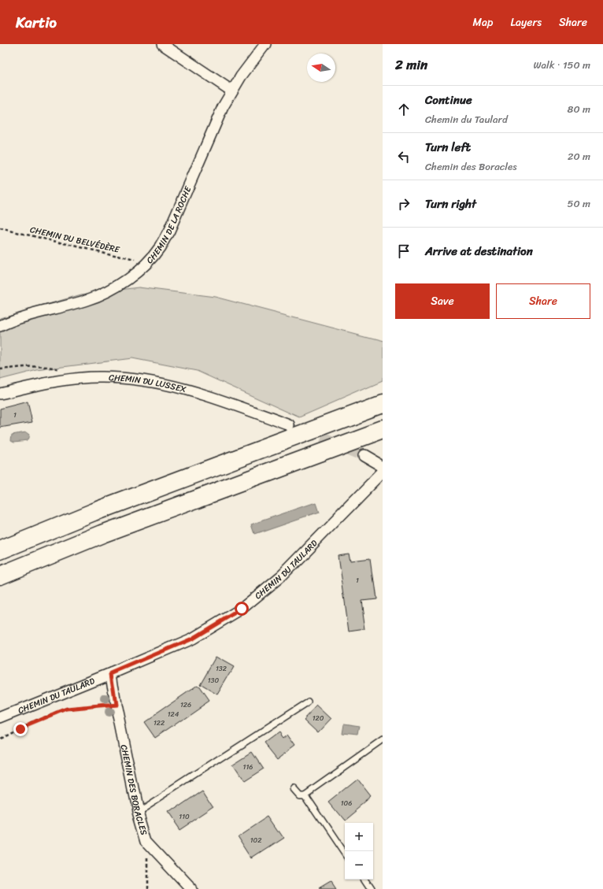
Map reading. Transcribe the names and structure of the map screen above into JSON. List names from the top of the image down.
{
  "streets": {
    "street": [
      "CHEMIN DE LA ROCHE",
      "CHEMIN DU LUSSEX",
      "CHEMIN DU TAULARD",
      "CHEMIN DES BORACLES"
    ],
    "path": ["CHEMIN DU BELVÉDÈRE"]
  },
  "crossings": [
    ["CHEMIN DE LA ROCHE", "CHEMIN DU BELVÉDÈRE"],
    ["CHEMIN DU TAULARD", "CHEMIN DES BORACLES"]
  ],
  "house_numbers": [
    "1",
    "1",
    "132",
    "130",
    "126",
    "124",
    "120",
    "122",
    "116",
    "106",
    "110",
    "102"
  ],
  "north": "left",
  "page": {
    "header": "Kartio",
    "nav": ["Map", "Layers", "Share"],
    "heading": ["2 min", "Walk · 150 m"],
    "list": [
      ["Continue", "Chemin du Taulard", "80 m"],
      ["Turn left", "Chemin des Boracles", "20 m"],
      ["Turn right", "50 m"],
      "Arrive at destination"
    ],
    "buttons": ["Save", "Share"],
    "map_buttons": ["+", "−"]
  }
}
